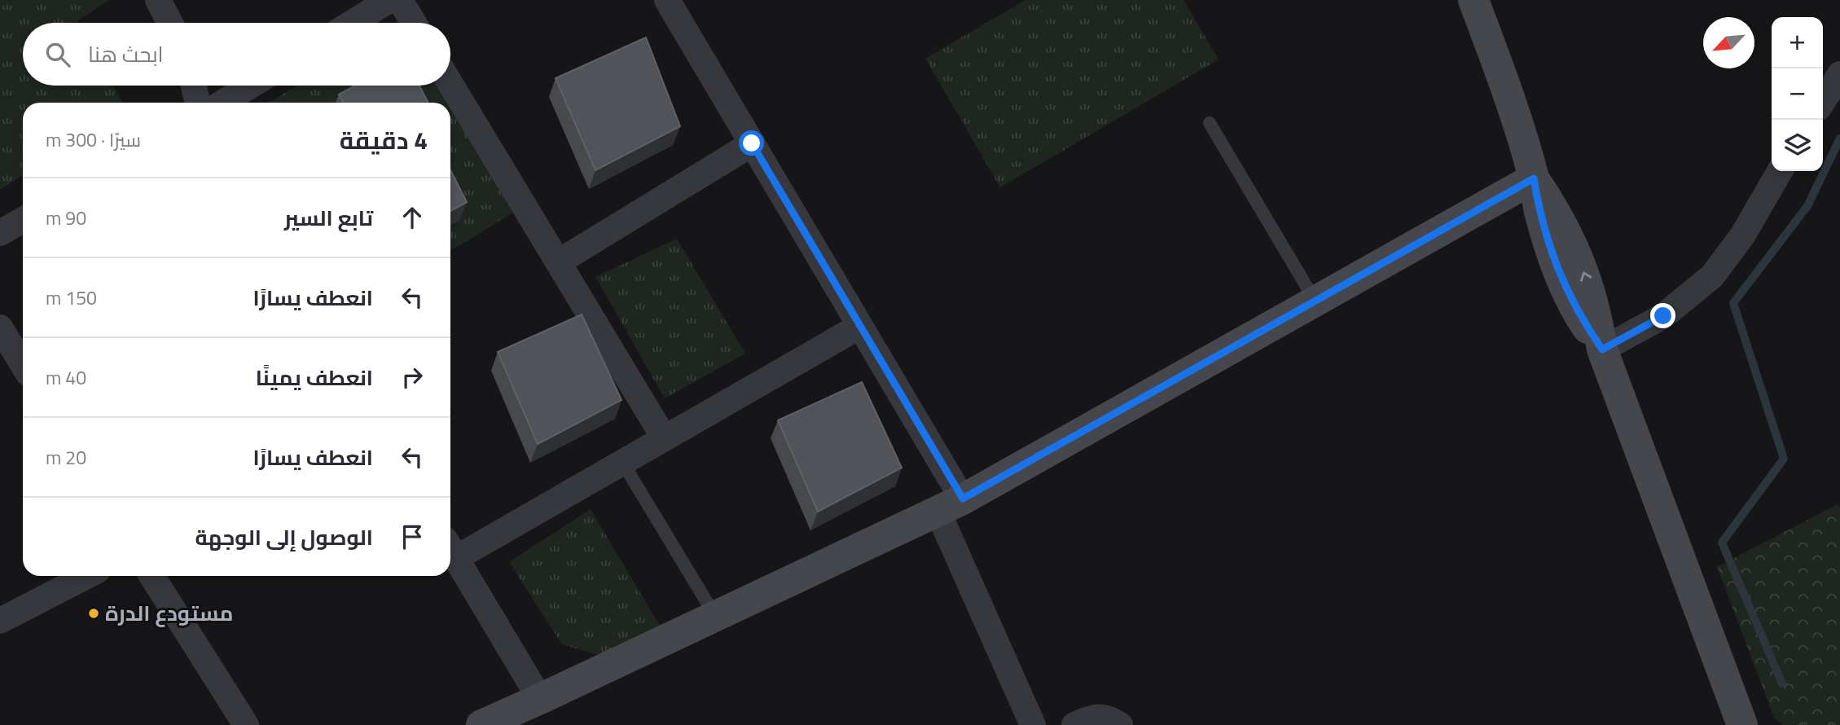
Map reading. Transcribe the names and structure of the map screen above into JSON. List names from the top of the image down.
{
  "places": ["مستودع الدرة"],
  "north": "bottom left",
  "page": {
    "map_buttons": ["+", "−"],
    "search": "ابحث هنا",
    "heading": ["4 دقيقة", "سيرًا · 300 m"],
    "list": [
      ["تابع السير", "90 m"],
      ["انعطف يسارًا", "150 m"],
      ["انعطف يمينًا", "40 m"],
      ["انعطف يسارًا", "20 m"],
      "الوصول إلى الوجهة"
    ]
  }
}
